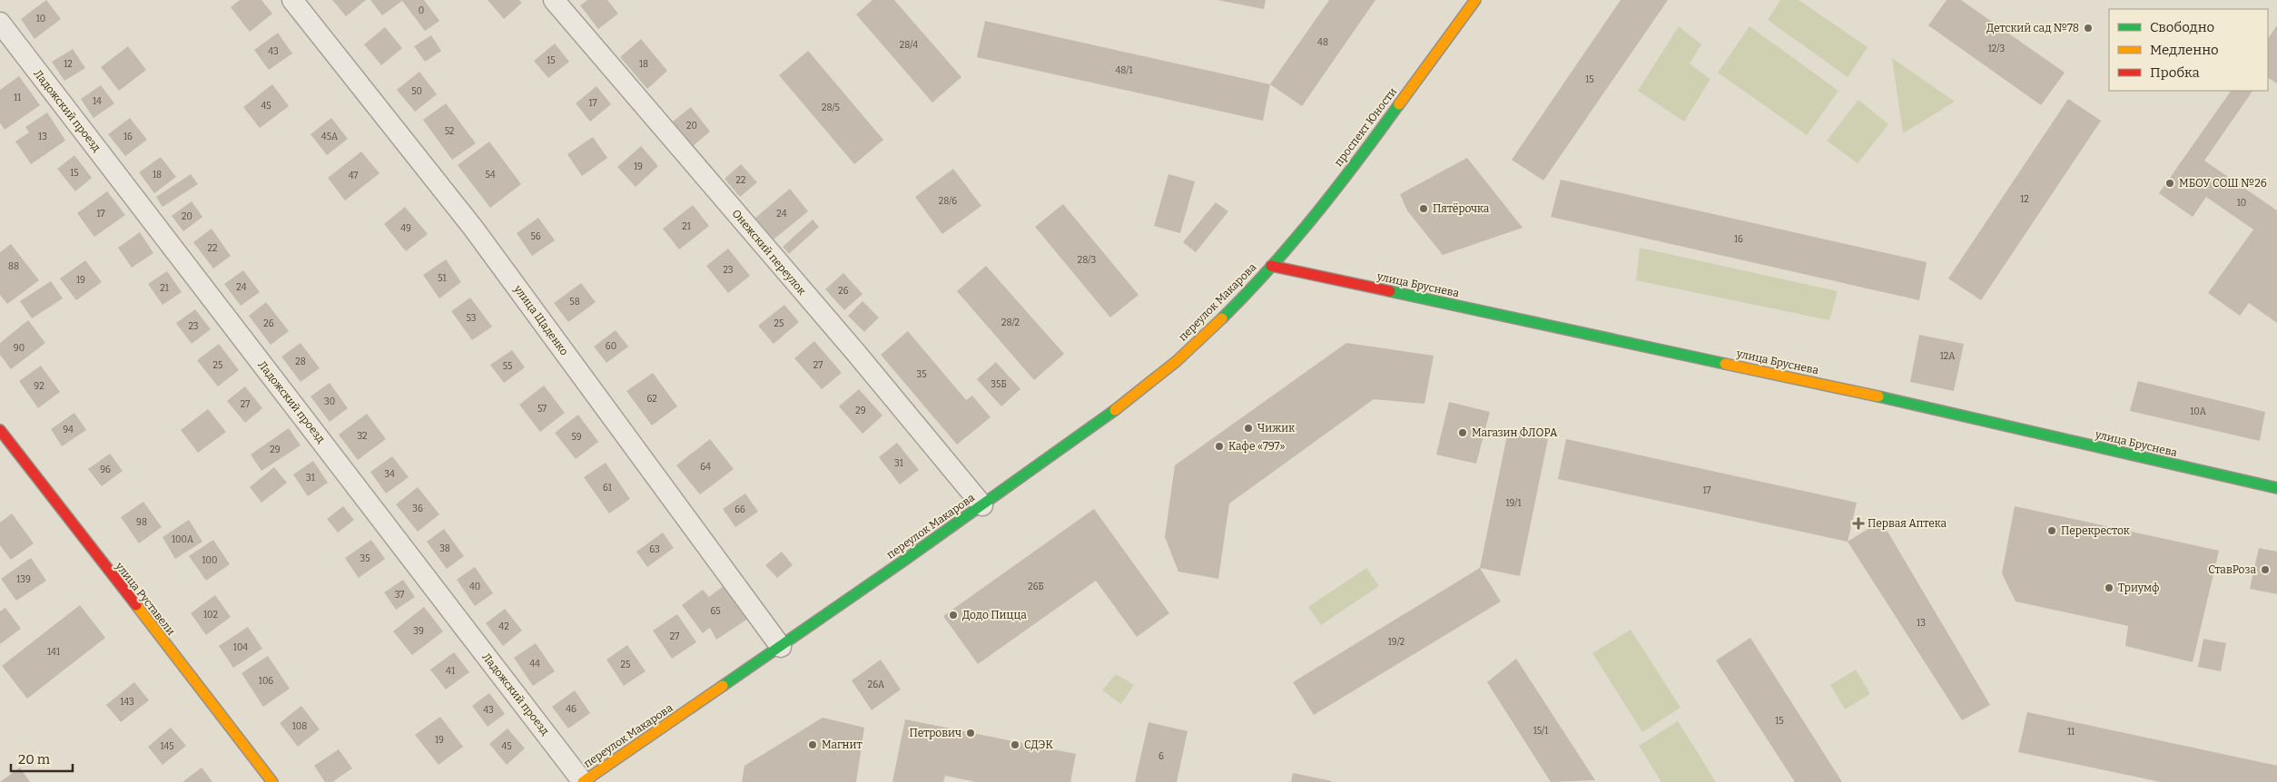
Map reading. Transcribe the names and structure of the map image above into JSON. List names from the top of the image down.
{
  "streets": {
    "street": [
      "Ладожский проезд",
      "проспект Юности",
      "Онежский переулок",
      "улица Бруснева",
      "переулок Макарова",
      "улица Щаденко",
      "улица Руставели"
    ]
  },
  "crossings": [
    ["Ладожский проезд", "переулок Макарова"],
    ["проспект Юности", "улица Бруснева"],
    ["проспект Юности", "переулок Макарова"],
    ["Онежский переулок", "переулок Макарова"],
    ["улица Бруснева", "переулок Макарова"],
    ["переулок Макарова", "улица Щаденко"]
  ],
  "places": {
    "other": [
      "Детский сад №78",
      "МБОУ СОШ №26",
      "Пятёрочка",
      "Чижик",
      "Магазин ФЛОРА",
      "Кафе «797»",
      "Перекресток",
      "СтавРоза",
      "Триумф",
      "Додо Пицца",
      "Петрович",
      "Магнит",
      "СДЭК"
    ],
    "health": ["Первая Аптека"]
  },
  "house_numbers": [
    "0",
    "10",
    "48",
    "28/4",
    "12/3",
    "43",
    "15",
    "12",
    "18",
    "48/1",
    "15",
    "50",
    "11",
    "14",
    "17",
    "45",
    "28/5",
    "20",
    "52",
    "13",
    "16",
    "45А",
    "19",
    "15",
    "18",
    "54",
    "47",
    "22",
    "12",
    "28/6",
    "10",
    "17",
    "24",
    "20",
    "21",
    "49",
    "56",
    "16",
    "22",
    "28/3",
    "88",
    "23",
    "51",
    "19",
    "24",
    "21",
    "26",
    "58",
    "53",
    "28/2",
    "26",
    "25",
    "23",
    "60",
    "90",
    "12А",
    "28",
    "25",
    "27",
    "55",
    "35",
    "35Б",
    "92",
    "62",
    "30",
    "27",
    "57",
    "29",
    "10А",
    "94",
    "32",
    "59",
    "29",
    "31",
    "64",
    "96",
    "34",
    "31",
    "61",
    "17",
    "19/1",
    "36",
    "66",
    "98",
    "100А",
    "38",
    "63",
    "35",
    "100",
    "139",
    "40",
    "26Б",
    "37",
    "65",
    "102",
    "13",
    "42",
    "39",
    "27",
    "19/2",
    "104",
    "141",
    "44",
    "25",
    "41",
    "106",
    "26А",
    "143",
    "46",
    "43",
    "15",
    "108",
    "15/1",
    "11",
    "19",
    "145",
    "45",
    "6"
  ],
  "legend": ["Свободно", "Медленно", "Пробка"],
  "scale_bar": "20 m"
}
